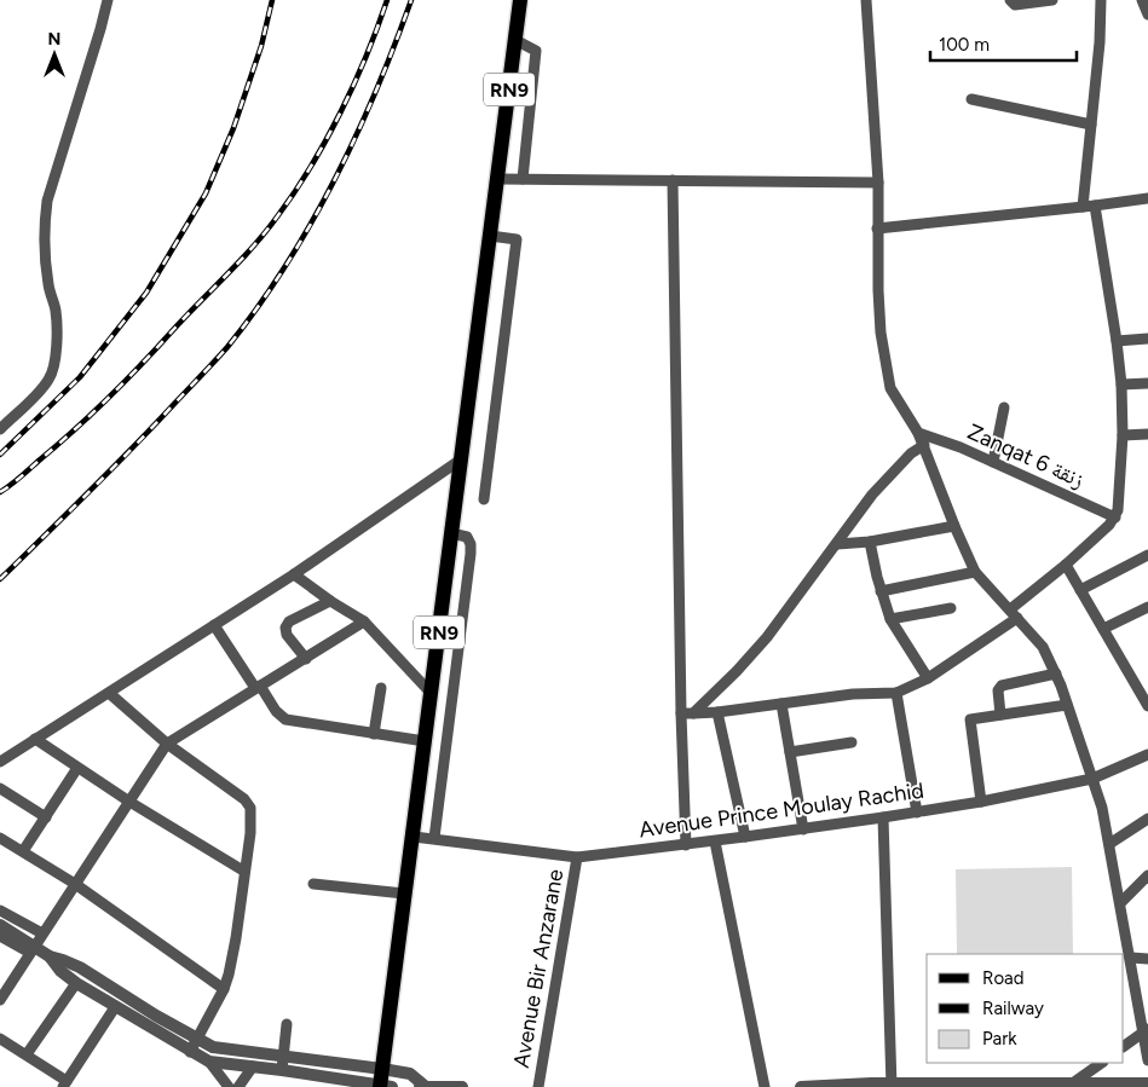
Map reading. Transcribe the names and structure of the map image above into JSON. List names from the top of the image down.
{
  "streets": {
    "main road": ["RN9"],
    "street": ["Zanqat 6 زنقة", "Avenue Prince Moulay Rachid", "Avenue Bir Anzarane"]
  },
  "crossings": [
    ["RN9", "Avenue Prince Moulay Rachid"],
    ["Avenue Prince Moulay Rachid", "Avenue Bir Anzarane"]
  ],
  "legend": ["Road", "Railway", "Park"],
  "scale_bar": "100 m",
  "north": "top"
}
